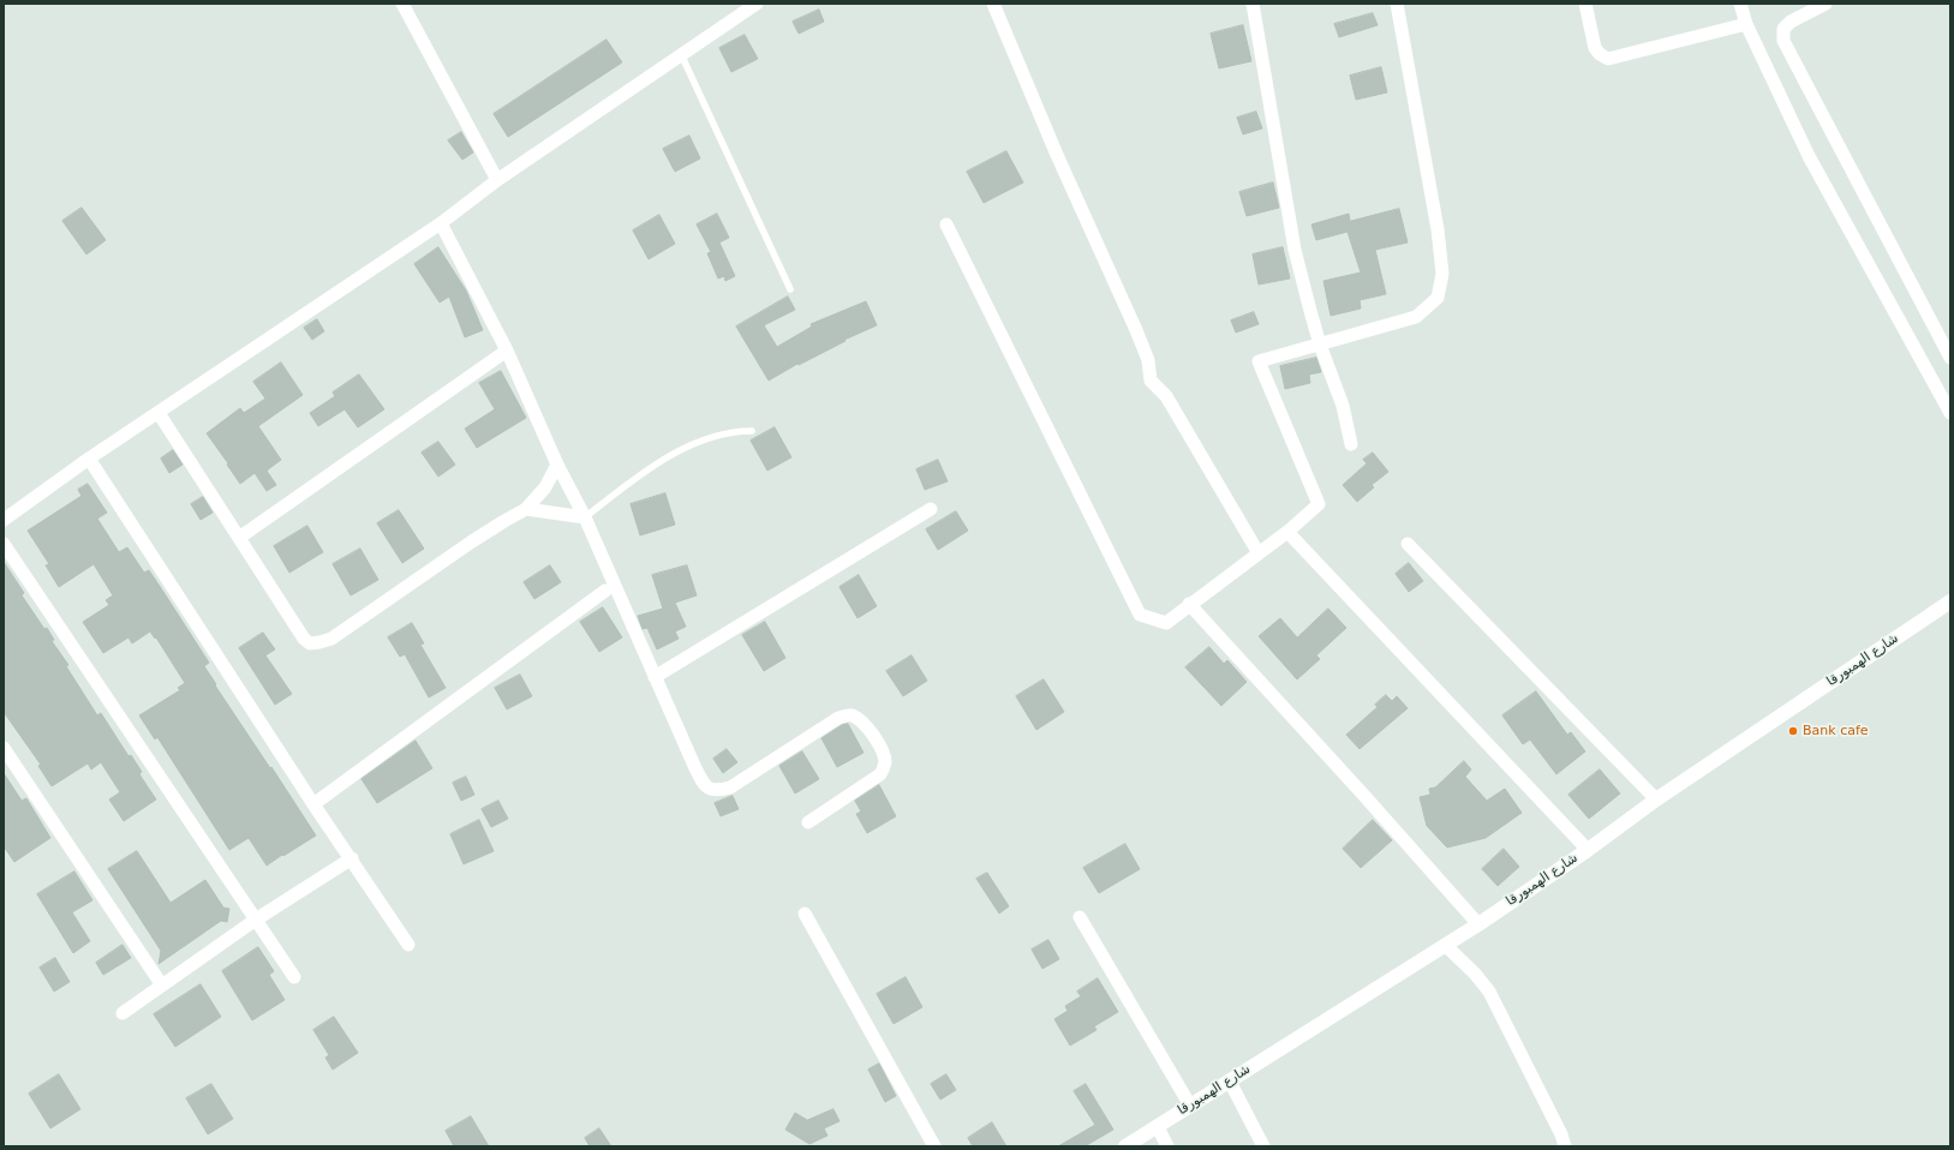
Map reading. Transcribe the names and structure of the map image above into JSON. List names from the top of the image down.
{
  "streets": {
    "street": ["شارع الهمبورقا"]
  },
  "places": ["Bank cafe"]
}
